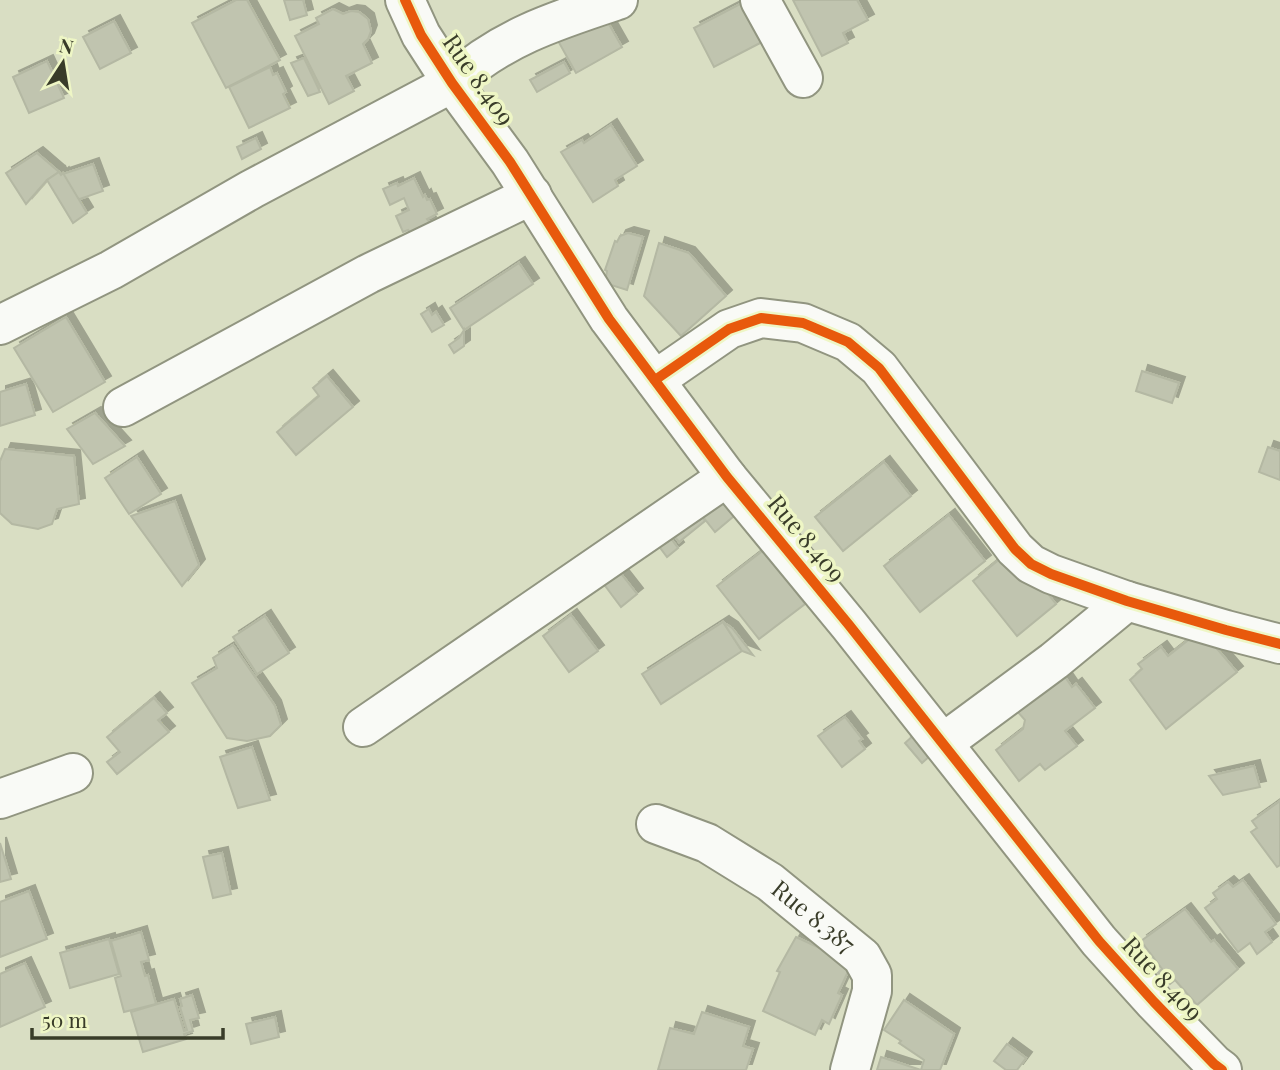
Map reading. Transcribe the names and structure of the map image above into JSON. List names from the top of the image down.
{
  "streets": {
    "street": ["Rue 8.409", "Rue 8.387"]
  },
  "scale_bar": "50 m",
  "north": "top"
}
